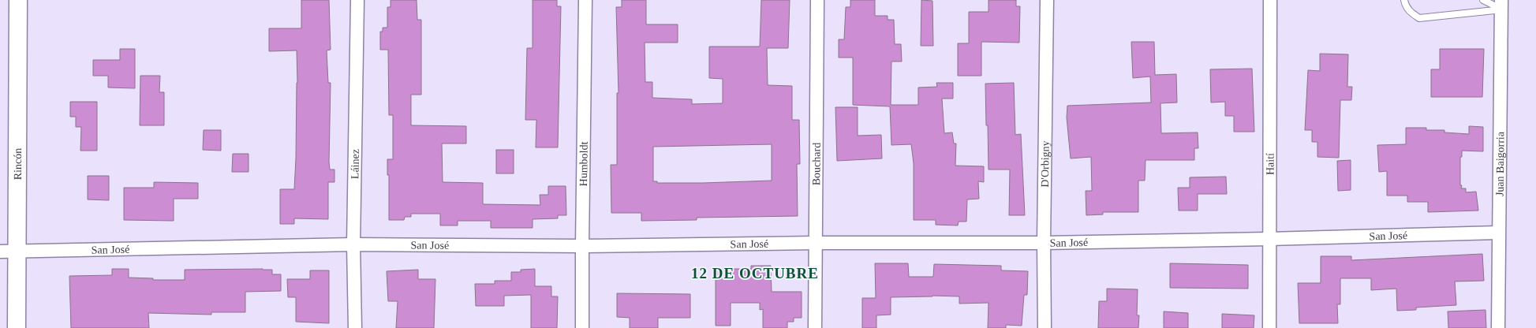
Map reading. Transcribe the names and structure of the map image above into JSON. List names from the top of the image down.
{
  "streets": {
    "street": [
      "Rincón",
      "Láinez",
      "Humboldt",
      "Bouchard",
      "D'Orbigny",
      "Haití",
      "Juan Baigorria",
      "San José"
    ]
  },
  "crossings": [
    ["Rincón", "San José"],
    ["Láinez", "San José"],
    ["Humboldt", "San José"],
    ["Bouchard", "San José"],
    ["D'Orbigny", "San José"],
    ["Haití", "San José"],
    ["Juan Baigorria", "San José"]
  ],
  "districts": ["12 DE OCTUBRE"]
}
